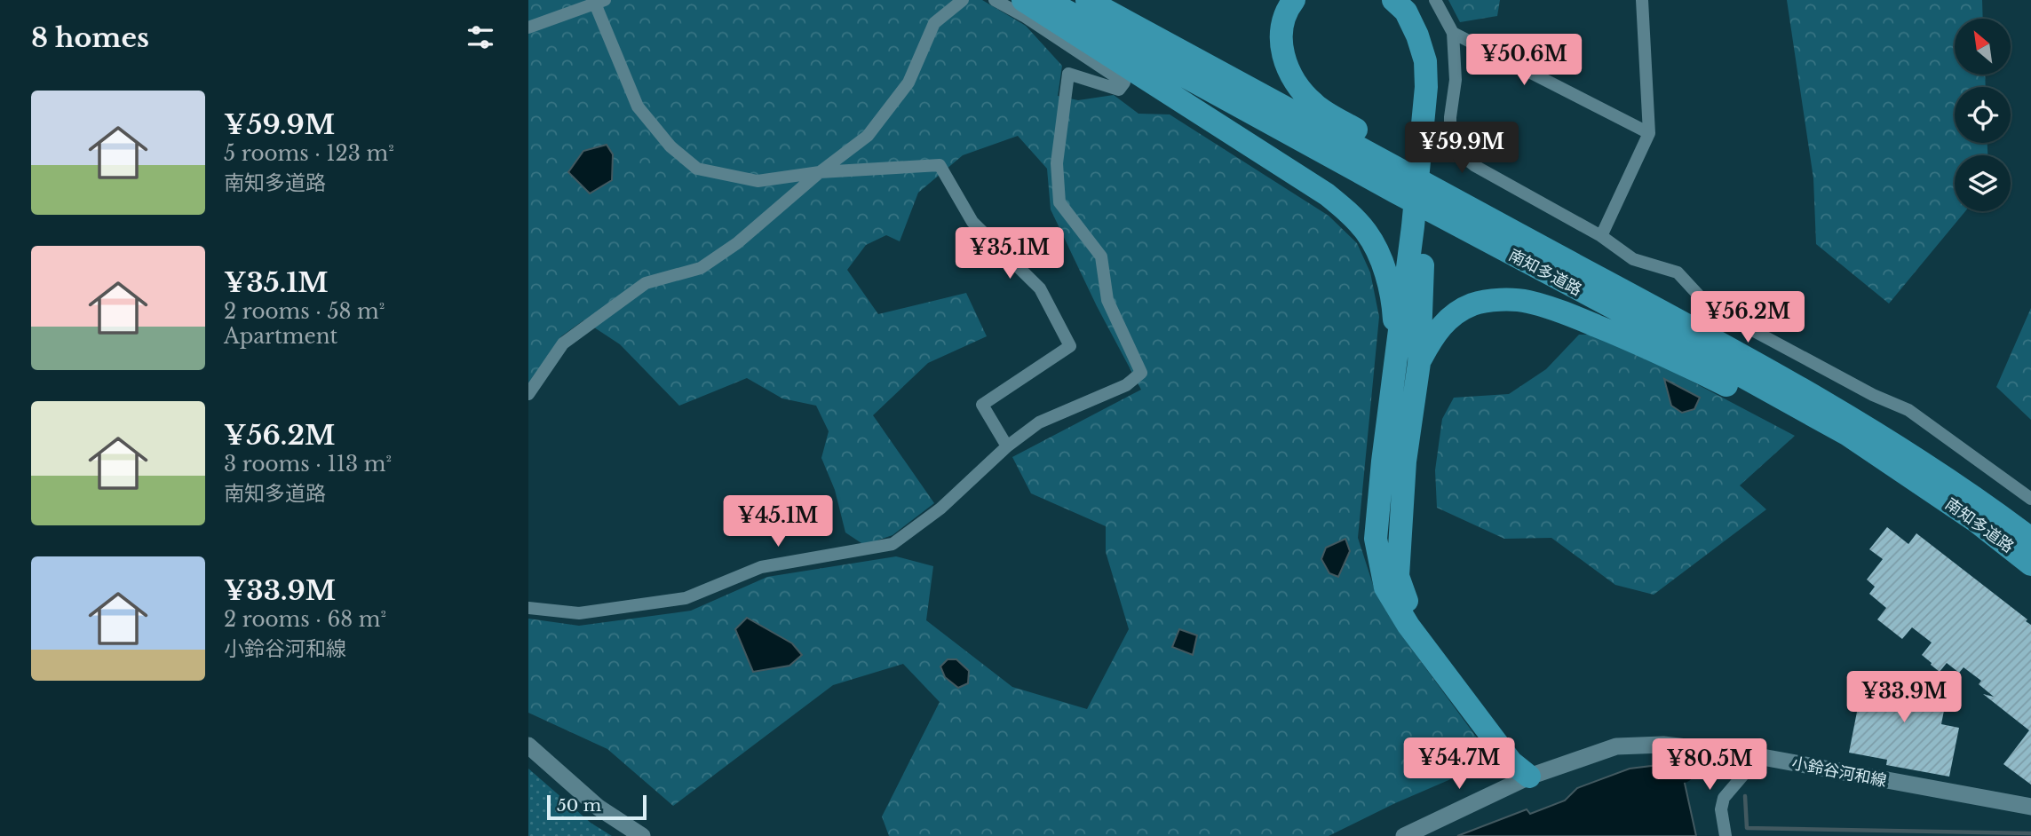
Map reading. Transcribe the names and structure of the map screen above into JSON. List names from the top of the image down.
{
  "streets": {
    "highway": ["南知多道路"],
    "main road": ["小鈴谷河和線"]
  },
  "scale_bar": "50 m",
  "north": "top left",
  "page": {
    "heading": "8 homes",
    "price": [
      "¥50.6M",
      "¥59.9M",
      "¥35.1M",
      "¥56.2M",
      "¥45.1M",
      "¥33.9M",
      "¥54.7M",
      "¥80.5M"
    ],
    "list": [
      {
        "name": "¥59.9M",
        "note": "5 rooms · 123 m² · 南知多道路"
      },
      {
        "name": "¥35.1M",
        "note": "2 rooms · 58 m² · Apartment"
      },
      {
        "name": "¥56.2M",
        "note": "3 rooms · 113 m² · 南知多道路"
      },
      {
        "name": "¥33.9M",
        "note": "2 rooms · 68 m² · 小鈴谷河和線"
      }
    ],
    "scale": "50 m"
  }
}
